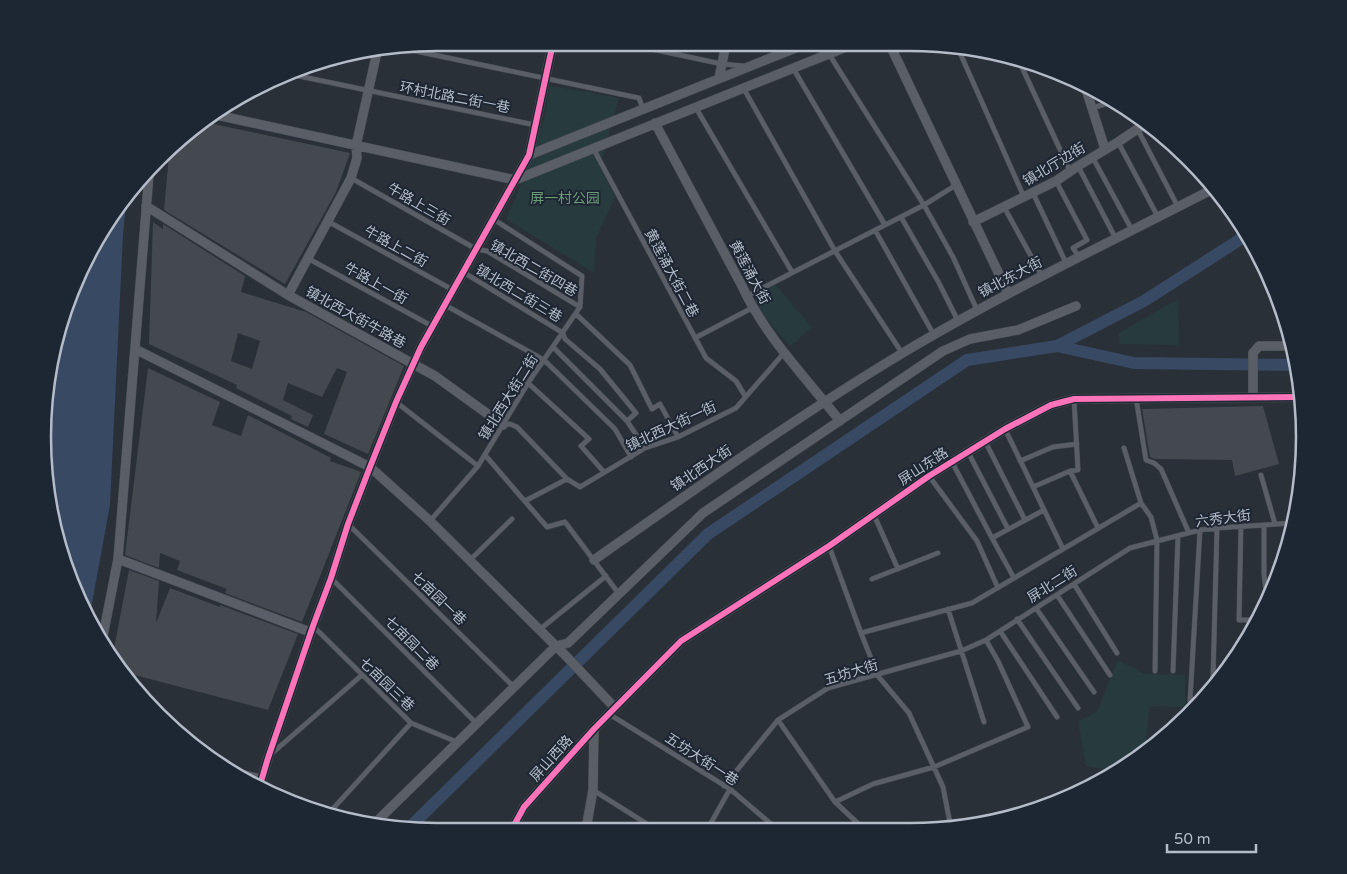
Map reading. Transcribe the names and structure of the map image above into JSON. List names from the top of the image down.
{
  "streets": {
    "street": [
      "镇北厅边街",
      "黄莲涌大街",
      "镇北东大街",
      "镇北西大街牛路巷",
      "屏山东路",
      "镇北西大街",
      "屏山西路"
    ],
    "lane": [
      "环村北路二街一巷",
      "牛路上三街",
      "牛路上二街",
      "镇北西二街四巷",
      "黄莲涌大街二巷",
      "牛路上一街",
      "镇北西二街三巷",
      "镇北西大街二街",
      "镇北西大街一街",
      "六秀大街",
      "屏北二街",
      "七亩园一巷",
      "七亩园二巷",
      "五坊大街",
      "七亩园三巷",
      "五坊大街一巷"
    ]
  },
  "crossings": [
    ["牛路上三街", "镇北西二街四巷"],
    ["镇北西二街四巷", "镇北西大街二街"],
    ["黄莲涌大街", "镇北东大街"],
    ["黄莲涌大街", "镇北西大街一街"],
    ["黄莲涌大街", "镇北西大街"],
    ["黄莲涌大街二巷", "镇北西大街一街"],
    ["镇北东大街", "镇北西大街"],
    ["镇北西二街三巷", "镇北西大街二街"],
    ["镇北西大街牛路巷", "镇北西大街二街"],
    ["镇北西大街牛路巷", "镇北西大街一街"],
    ["屏山东路", "屏山西路"],
    ["屏山东路", "五坊大街一巷"],
    ["六秀大街", "屏北二街"],
    ["屏北二街", "五坊大街"],
    ["五坊大街", "五坊大街一巷"],
    ["屏山西路", "五坊大街一巷"]
  ],
  "parks": ["屏一村公园"],
  "scale_bar": "50 m"
}
